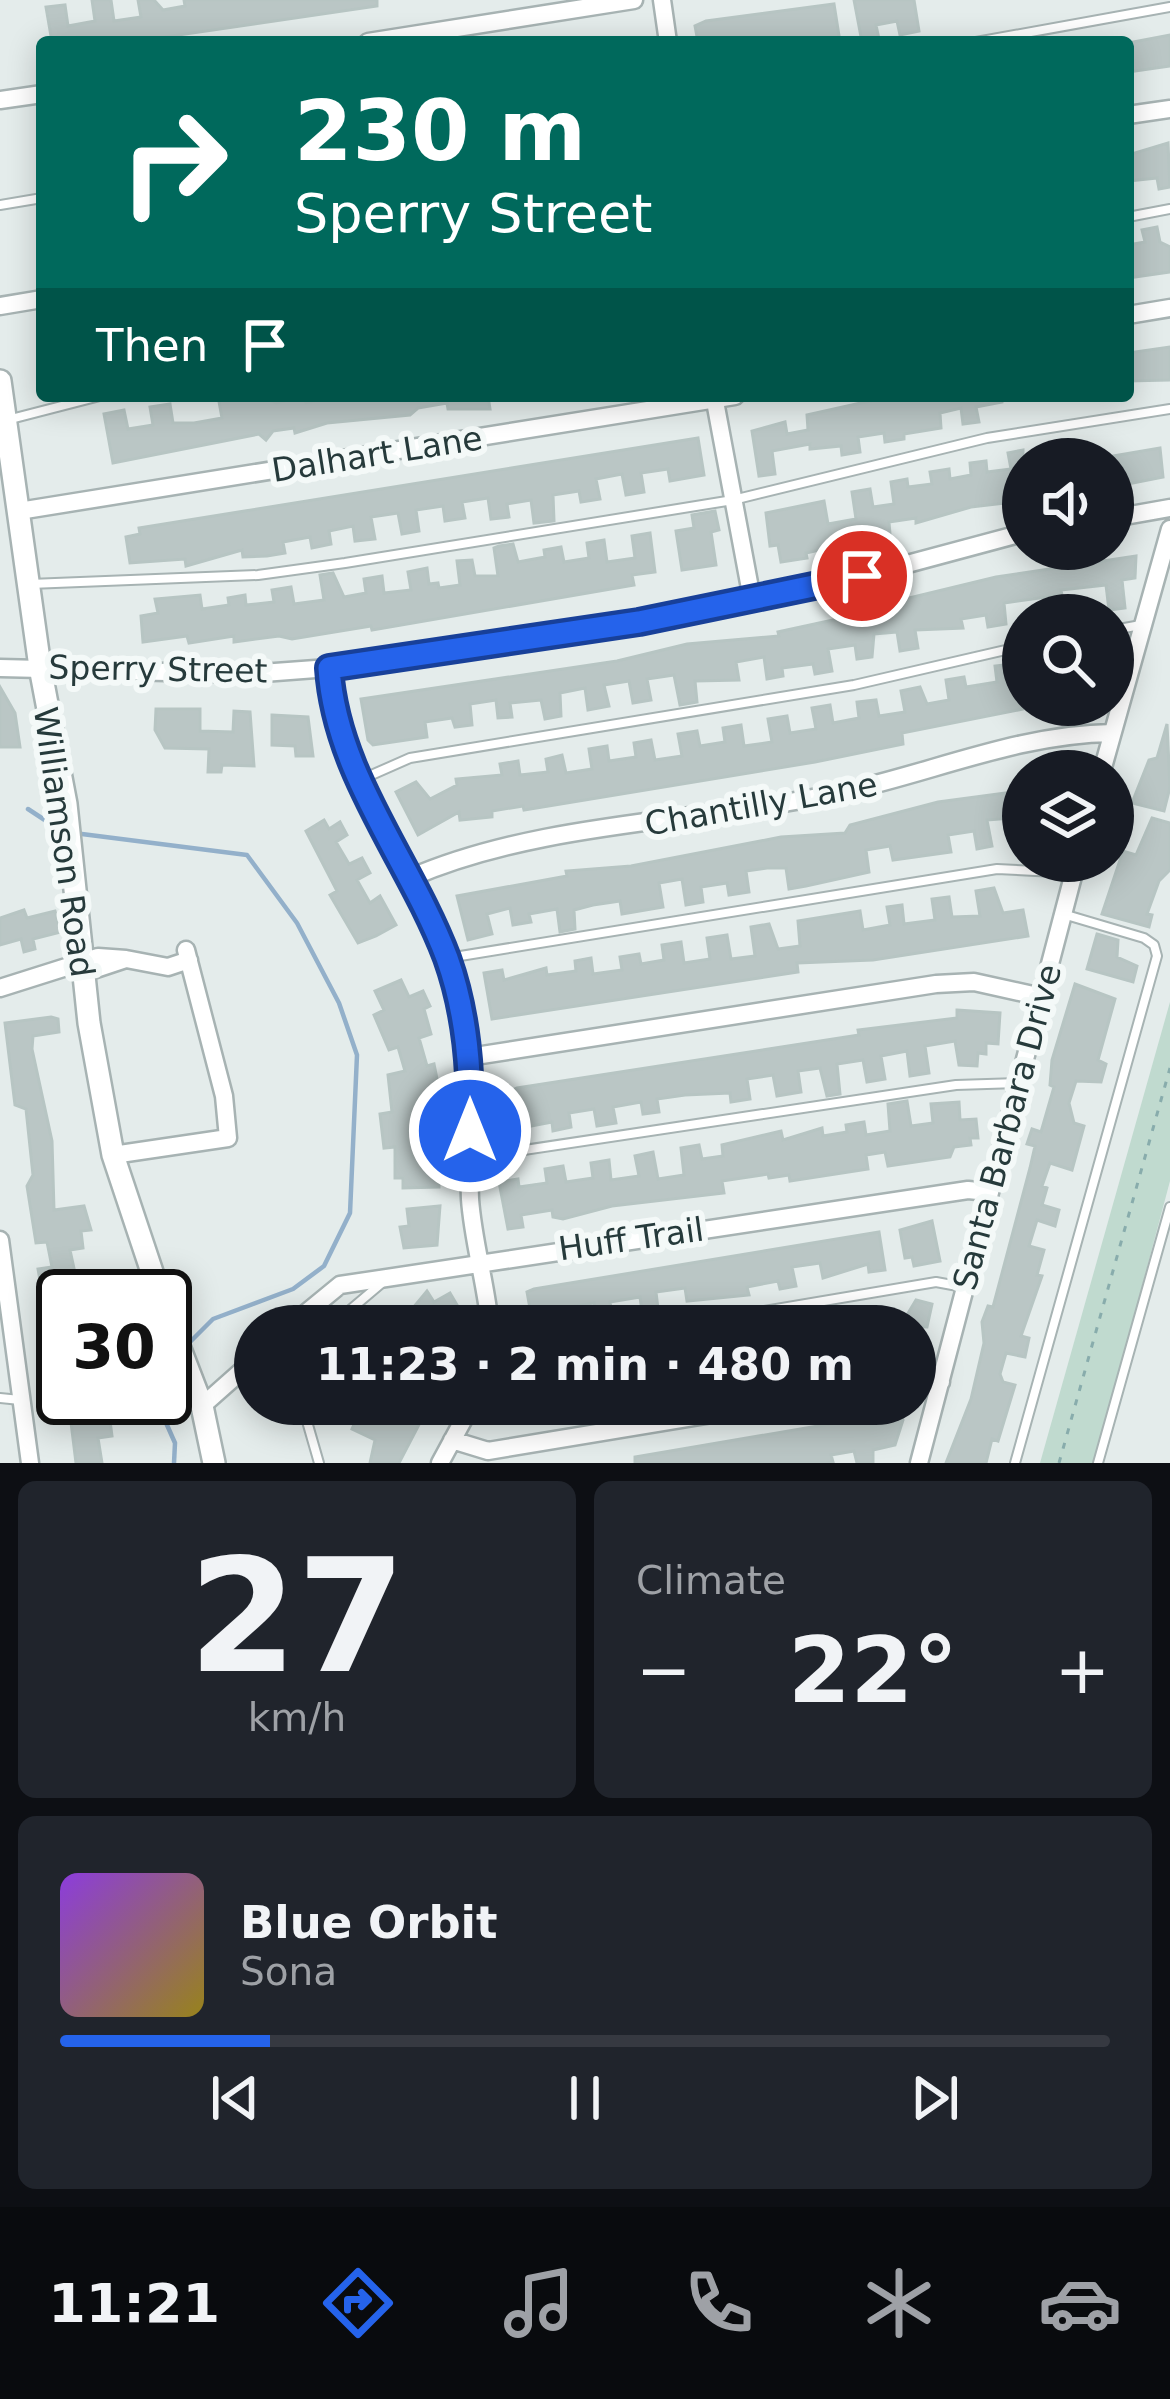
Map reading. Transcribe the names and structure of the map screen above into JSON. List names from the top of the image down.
{
  "streets": {
    "street": [
      "Dalhart Lane",
      "Sperry Street",
      "Chantilly Lane",
      "Williamson Road",
      "Santa Barbara Drive",
      "Huff Trail"
    ]
  },
  "crossings": [
    ["Dalhart Lane", "Williamson Road"],
    ["Sperry Street", "Williamson Road"],
    ["Santa Barbara Drive", "Huff Trail"]
  ],
  "page": {
    "turn": ["230 m", "Sperry Street"],
    "then": "Then",
    "limit": "30",
    "trip": "11:23 · 2 min · 480 m",
    "tile": [
      ["27", "km/h"],
      "Climate"
    ],
    "heat": ["−", "22°", "+"],
    "song": ["Blue Orbit", "Sona"],
    "tabs": "11:21"
  }
}
